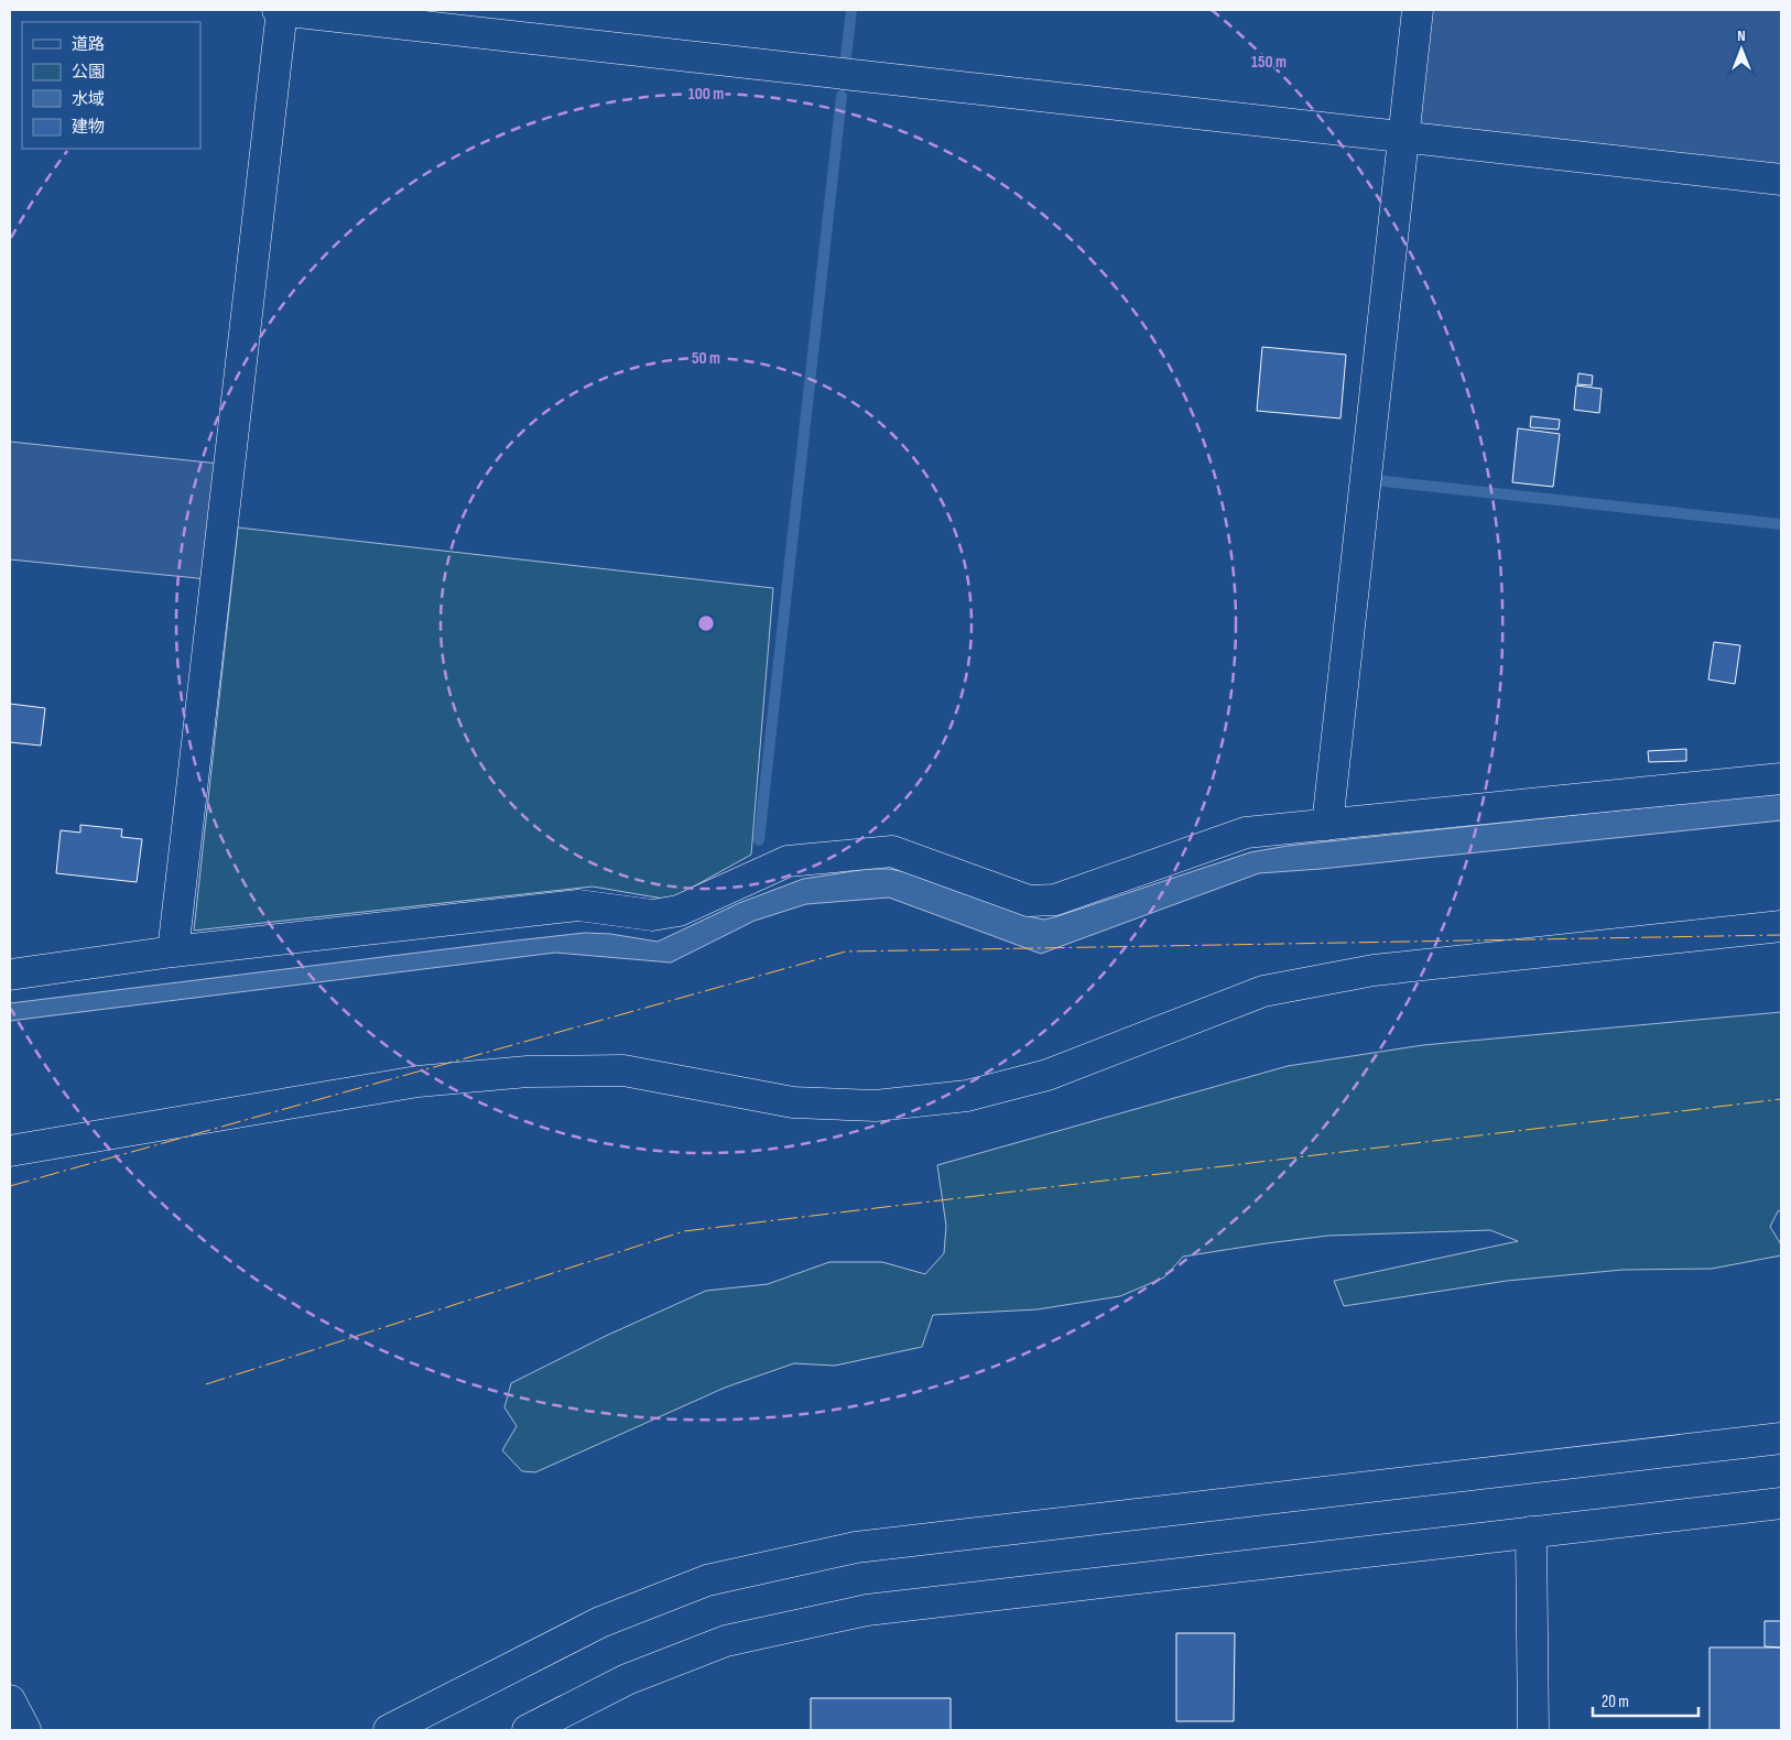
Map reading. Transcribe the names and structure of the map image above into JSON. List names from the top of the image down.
{
  "legend": [
    "道路",
    "公園",
    "水域",
    "建物"
  ],
  "scale_bar": "20 m",
  "north": "top",
  "rings": ["150 m", "100 m", "50 m"]
}
